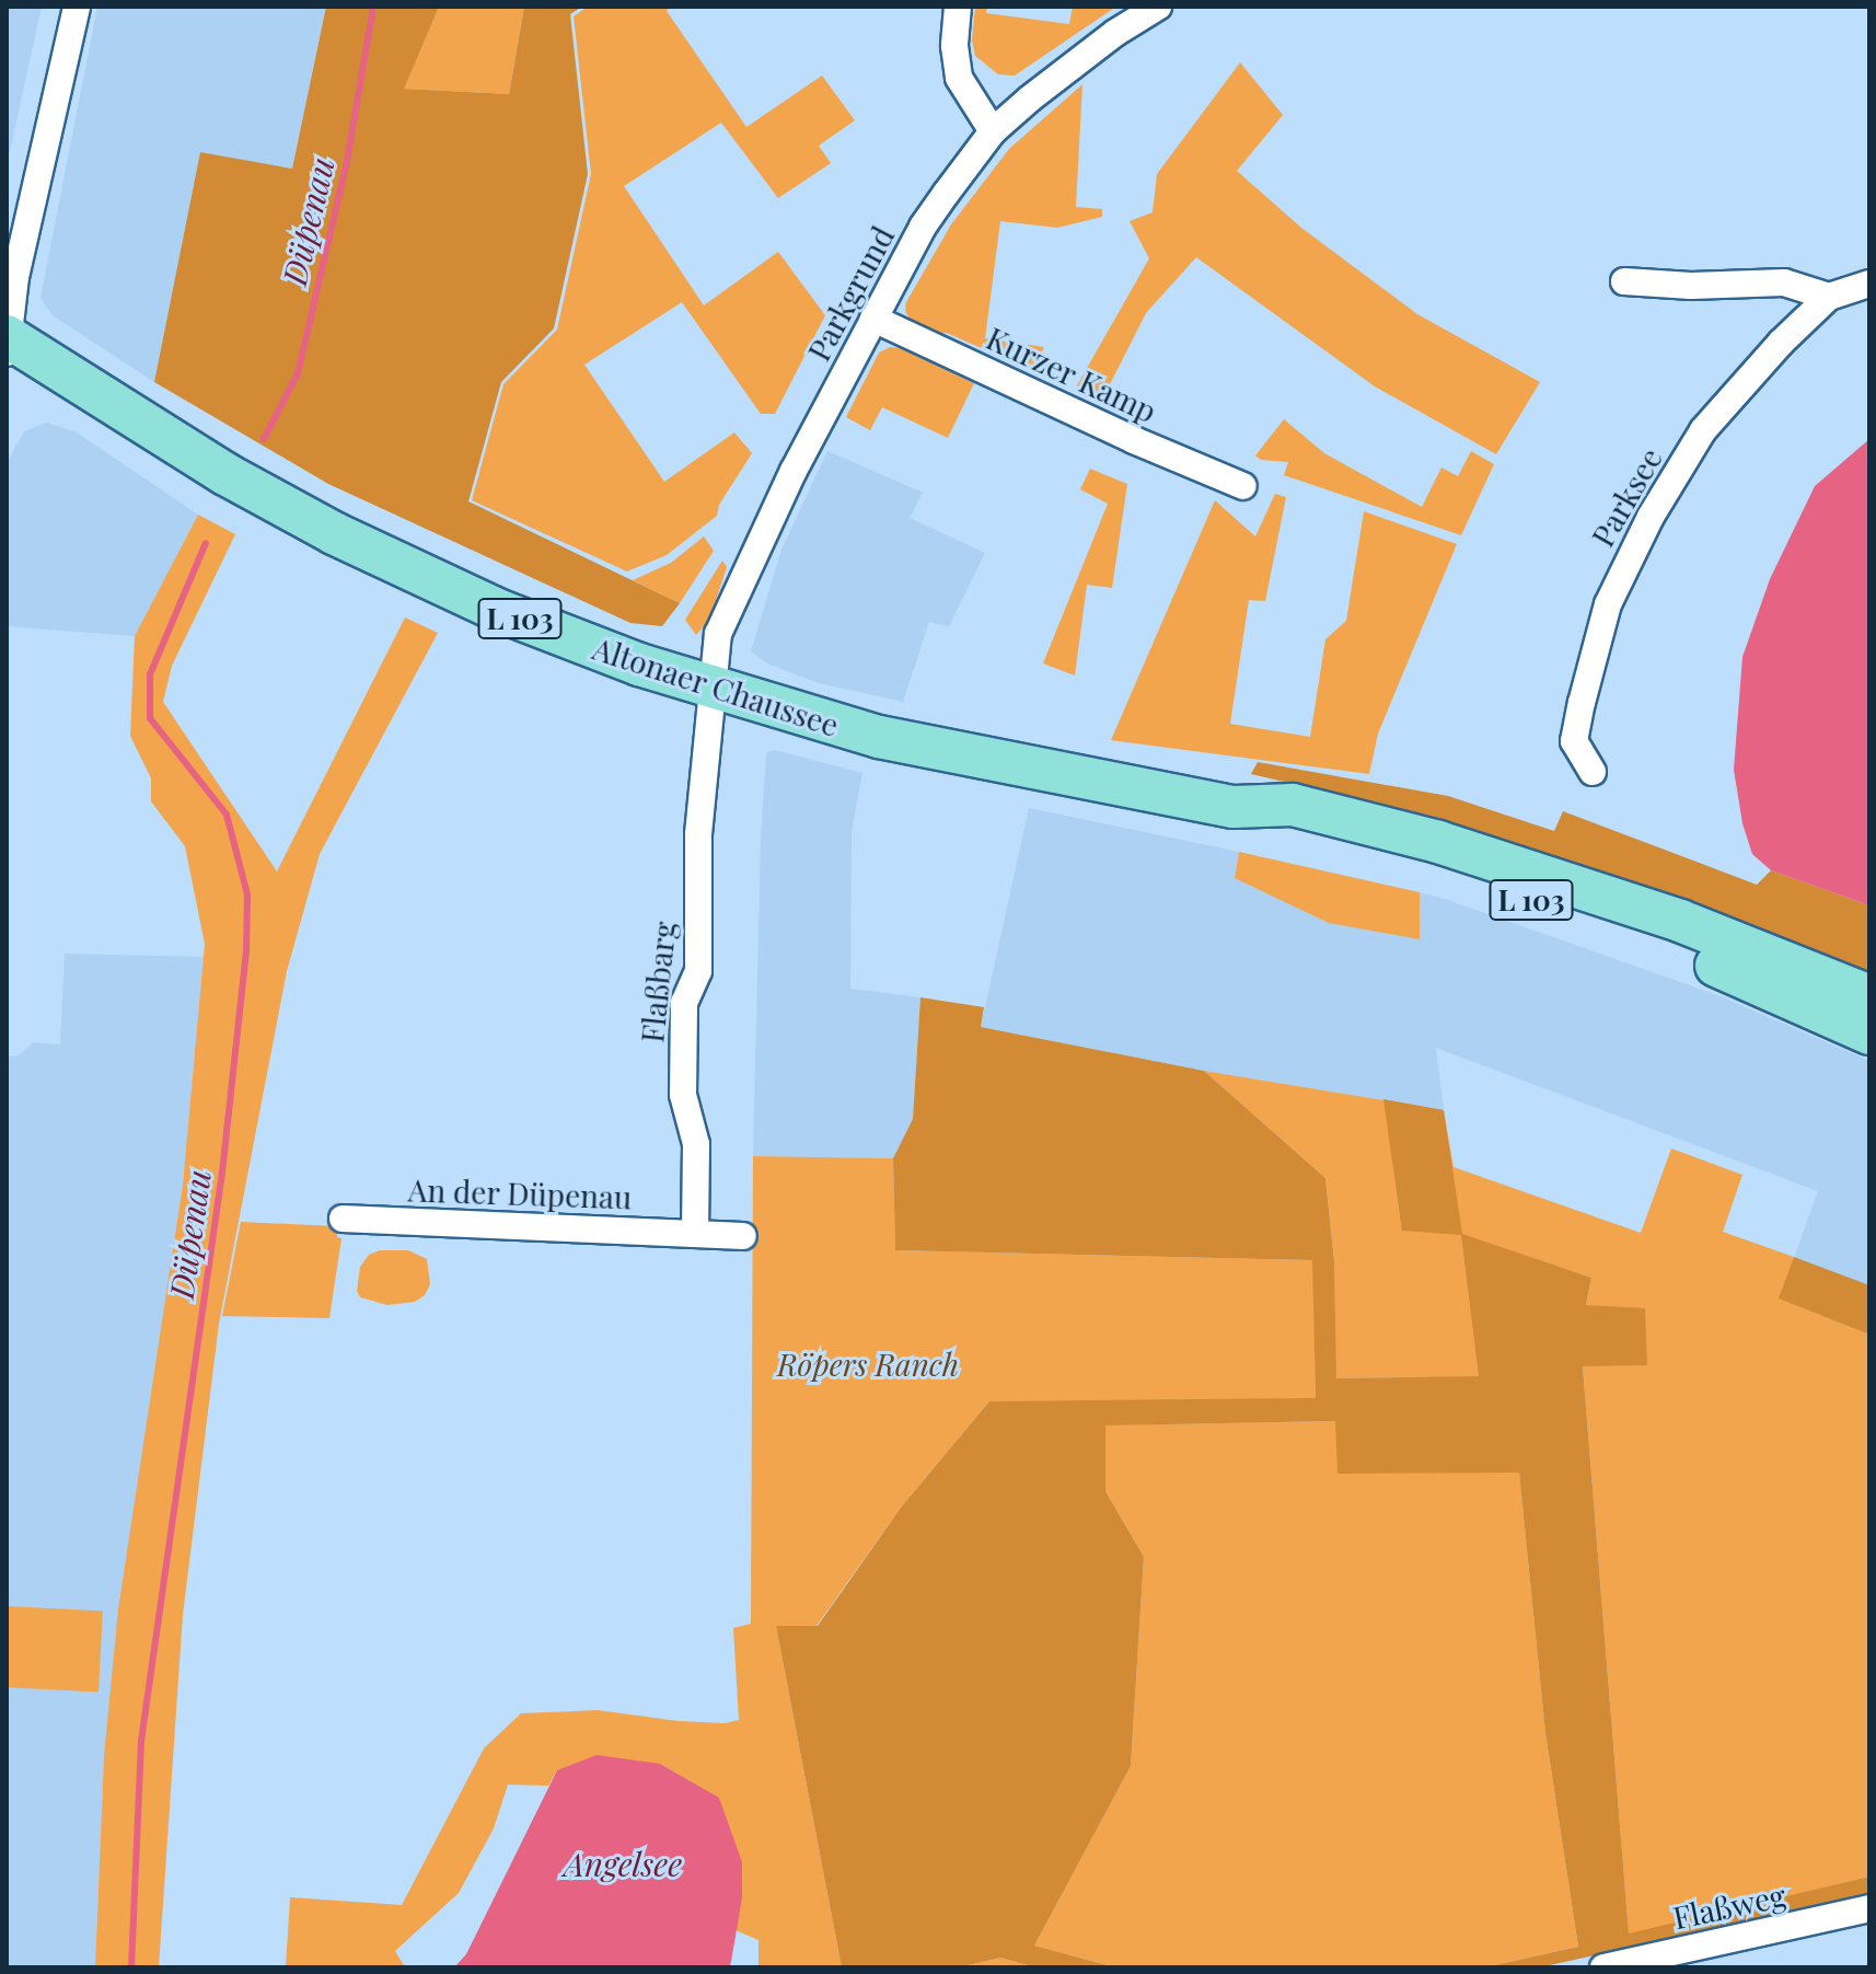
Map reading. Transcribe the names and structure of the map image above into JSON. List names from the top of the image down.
{
  "streets": {
    "main road": ["L 103", "Altonaer Chaussee"],
    "street": [
      "Parkgrund",
      "Kurzer Kamp",
      "Parksee",
      "Flaßbarg",
      "An der Düpenau",
      "Flaßweg"
    ]
  },
  "crossings": [
    ["Parkgrund", "Kurzer Kamp"],
    ["Parkgrund", "Altonaer Chaussee"],
    ["Parkgrund", "Flaßbarg"],
    ["Altonaer Chaussee", "Flaßbarg"],
    ["Flaßbarg", "An der Düpenau"]
  ],
  "water": ["Düpenau", "Angelsee"],
  "parks": ["Röpers Ranch"]
}
